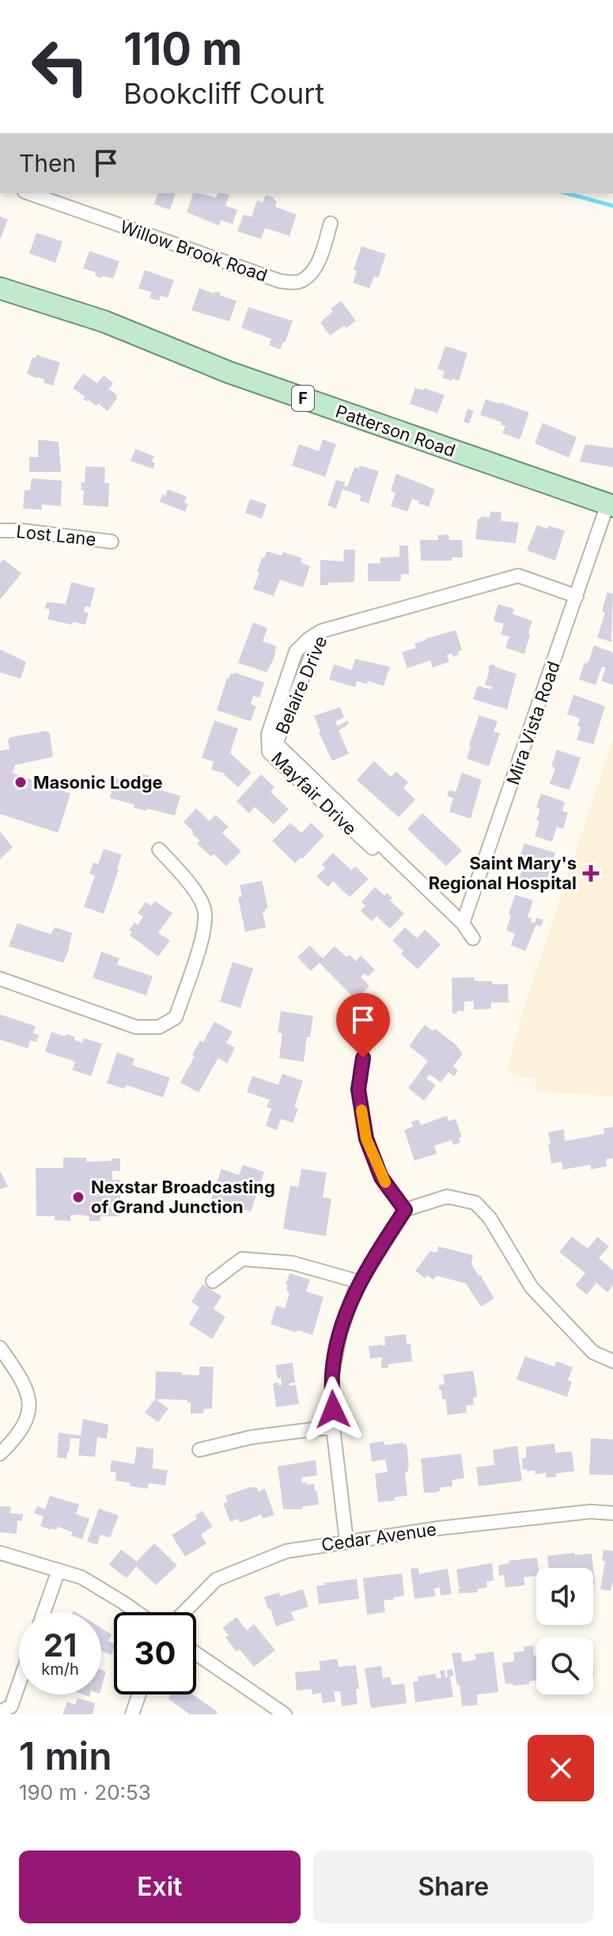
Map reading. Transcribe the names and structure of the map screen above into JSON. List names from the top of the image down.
{
  "streets": {
    "main road": ["F", "Patterson Road"],
    "street": [
      "Willow Brook Road",
      "Lost Lane",
      "Belaire Drive",
      "Mira Vista Road",
      "Cedar Avenue"
    ]
  },
  "crossings": [
    ["Patterson Road", "Mira Vista Road"],
    ["Belaire Drive", "Mira Vista Road"]
  ],
  "places": {
    "other": ["Masonic Lodge", "Nexstar Broadcasting of Grand Junction"],
    "health": ["Saint Mary's Regional Hospital"]
  },
  "page": {
    "turn": ["110 m", "Bookcliff Court"],
    "then": "Then",
    "speed": "21 km/h",
    "limit": "30",
    "heading": ["1 min", "190 m · 20:53"],
    "buttons": ["Exit", "Share"]
  }
}
